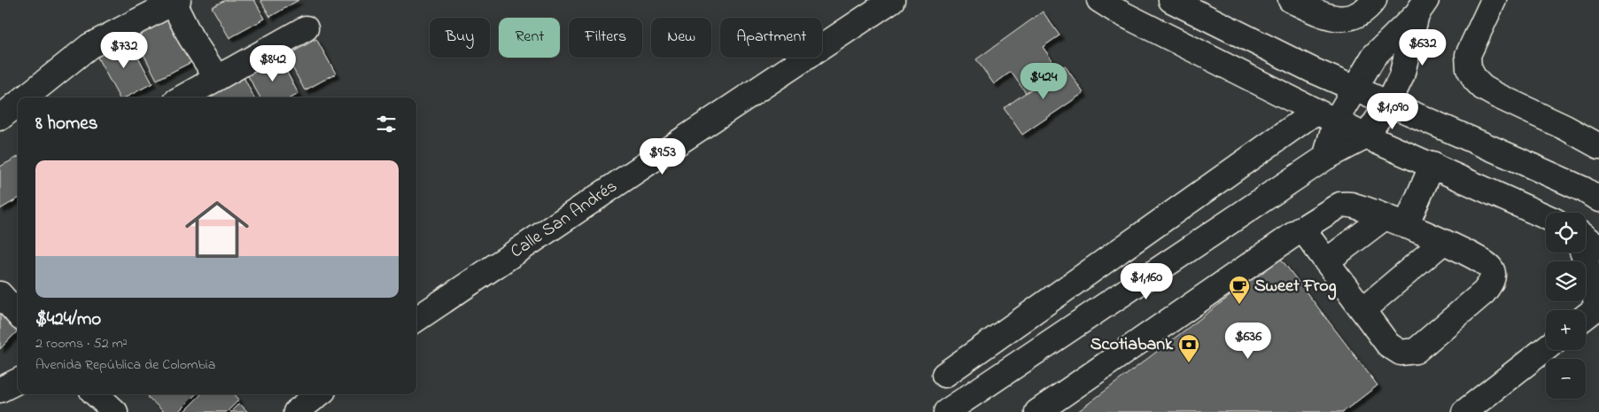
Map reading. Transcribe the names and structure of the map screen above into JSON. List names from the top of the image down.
{
  "streets": {
    "street": ["Calle San Andrés"]
  },
  "places": {
    "cafe": ["Sweet Frog"],
    "bank": ["Scotiabank"]
  },
  "page": {
    "chip": [
      "Buy",
      "Rent",
      "Filters",
      "New",
      "Apartment"
    ],
    "price": [
      "$632",
      "$732",
      "$842",
      "$424",
      "$1,090",
      "$953",
      "$1,160",
      "$636"
    ],
    "heading": "8 homes",
    "list": [
      {
        "name": "$424/mo",
        "note": "2 rooms · 52 m² · Avenida República de Colombia"
      }
    ],
    "map_buttons": ["+", "−"]
  }
}
